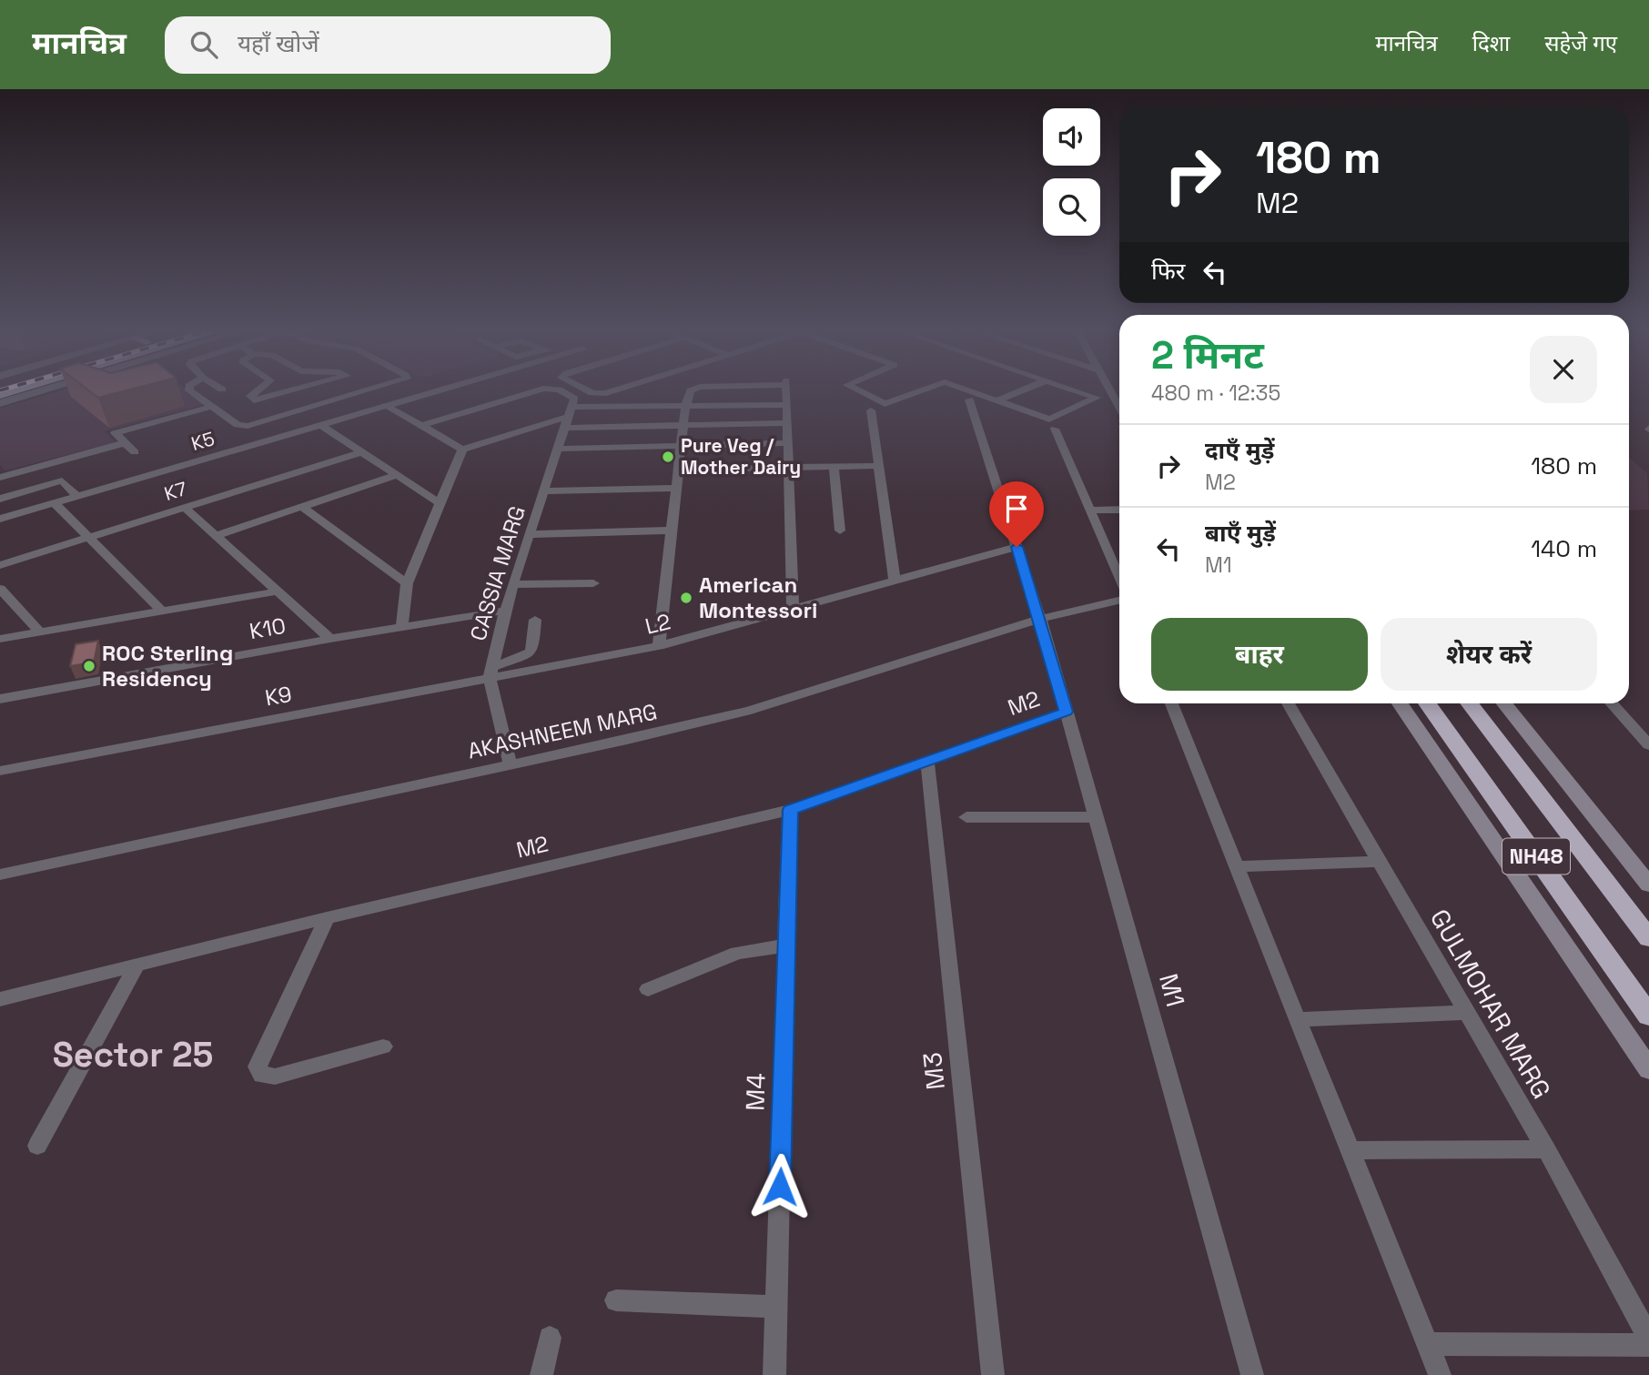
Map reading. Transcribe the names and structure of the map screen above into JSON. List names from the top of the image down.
{
  "streets": {
    "highway": ["NH48"],
    "street": [
      "K5",
      "K7",
      "CASSIA MARG",
      "L2",
      "K10",
      "K9",
      "M2",
      "AKASHNEEM MARG",
      "M1",
      "GULMOHAR MARG",
      "M3",
      "M4"
    ]
  },
  "crossings": [
    ["CASSIA MARG", "L2"],
    ["CASSIA MARG", "K10"],
    ["CASSIA MARG", "K9"],
    ["CASSIA MARG", "AKASHNEEM MARG"],
    ["L2", "K9"],
    ["L2", "M1"],
    ["M2", "M1"],
    ["M2", "M3"],
    ["M2", "M4"],
    ["AKASHNEEM MARG", "M1"]
  ],
  "districts": ["Sector 25"],
  "places": ["Pure Veg / Mother Dairy", "American Montessori", "ROC Sterling Residency"],
  "page": {
    "header": "मानचित्र",
    "search": "यहाँ खोजें",
    "nav": ["मानचित्र", "दिशा", "सहेजे गए"],
    "turn": ["180 m", "M2"],
    "then": "फिर",
    "heading": ["2 मिनट", "480 m · 12:35"],
    "list": [
      {
        "name": "दाएँ मुड़ें",
        "note": "M2",
        "value": "180 m"
      },
      {
        "name": "बाएँ मुड़ें",
        "note": "M1",
        "value": "140 m"
      }
    ],
    "buttons": ["बाहर", "शेयर करें"]
  }
}
